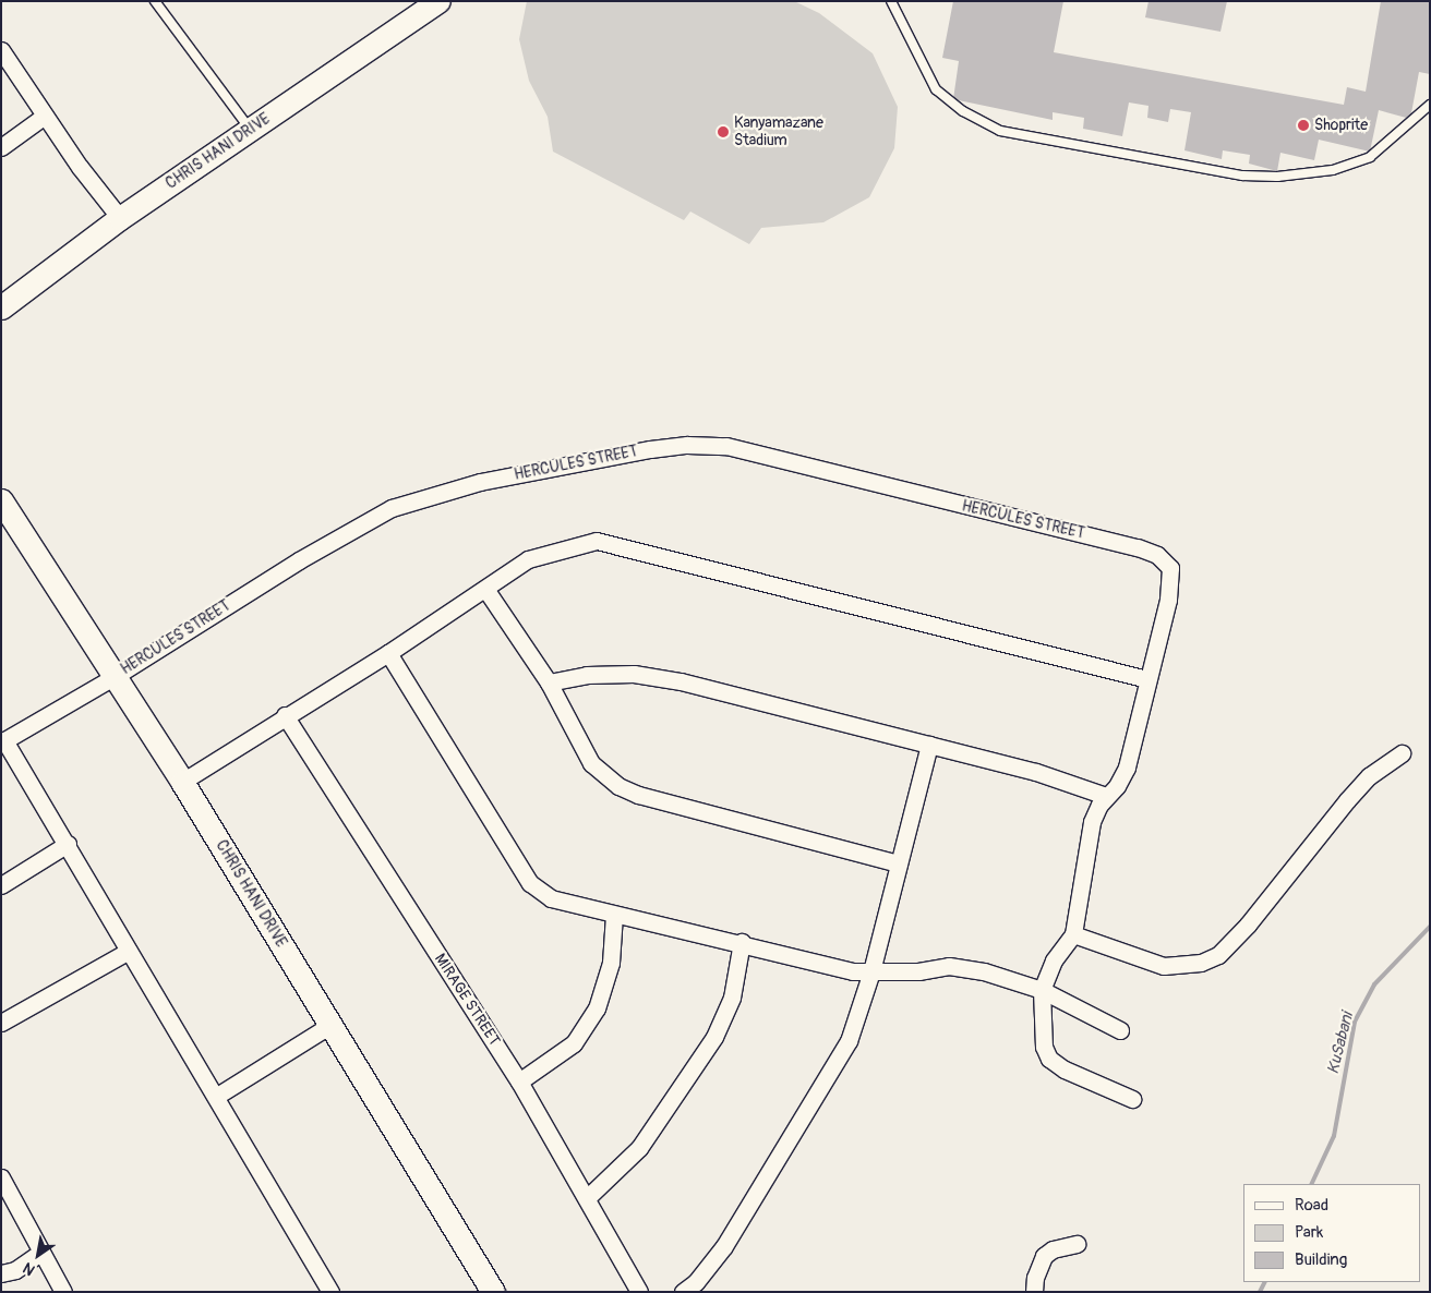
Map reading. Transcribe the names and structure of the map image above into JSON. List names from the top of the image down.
{
  "streets": {
    "street": ["CHRIS HANI DRIVE", "HERCULES STREET", "MIRAGE STREET"]
  },
  "crossings": [
    ["CHRIS HANI DRIVE", "HERCULES STREET"]
  ],
  "water": ["KuSabani"],
  "places": ["Shoprite", "Kanyamazane Stadium"],
  "legend": ["Road", "Park", "Building"],
  "north": "bottom left"
}
